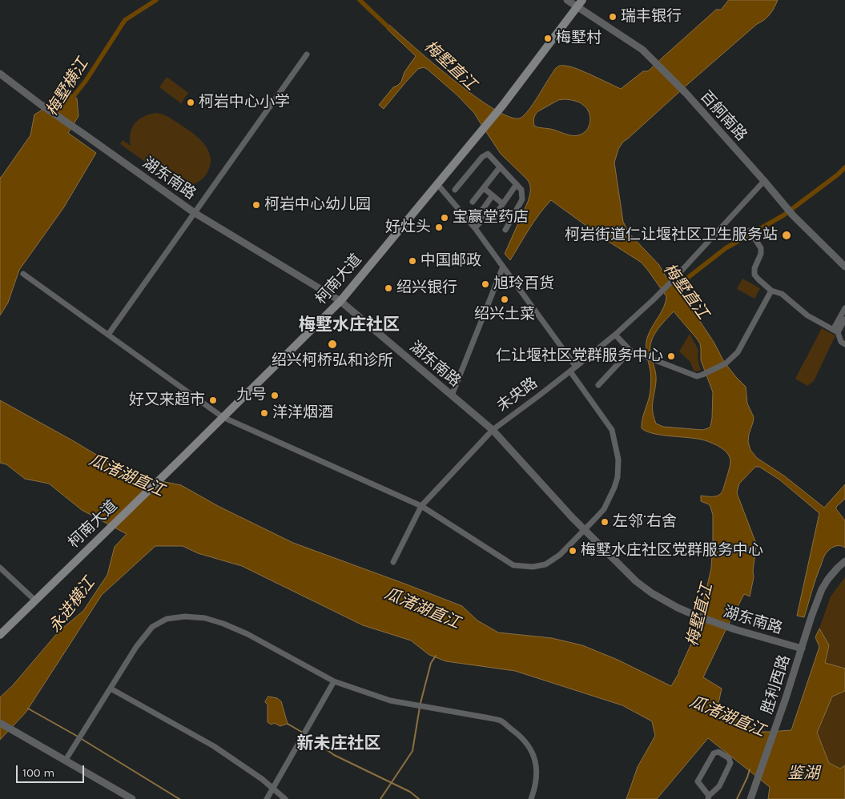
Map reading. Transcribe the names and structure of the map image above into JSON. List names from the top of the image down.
{
  "streets": {
    "main road": ["柯南大道"],
    "street": [
      "百舸南路",
      "湖东南路",
      "未央路",
      "胜利西路"
    ]
  },
  "crossings": [
    ["百舸南路", "柯南大道"],
    ["百舸南路", "未央路"],
    ["湖东南路", "柯南大道"],
    ["湖东南路", "未央路"],
    ["湖东南路", "胜利西路"]
  ],
  "districts": ["梅墅水庄社区", "新未庄社区"],
  "water": [
    "梅墅直江",
    "梅墅横江",
    "瓜渚湖直江",
    "永进横江",
    "鉴湖"
  ],
  "places": [
    "瑞丰银行",
    "梅墅村",
    "柯岩中心小学",
    "柯岩中心幼儿园",
    "宝赢堂药店",
    "好灶头",
    "柯岩街道仁让堰社区卫生服务站",
    "中国邮政",
    "旭玲百货",
    "绍兴银行",
    "绍兴土菜",
    "绍兴柯桥弘和诊所",
    "仁让堰社区党群服务中心",
    "九号",
    "好又来超市",
    "洋洋烟酒",
    "左邻˙右舍",
    "梅墅水庄社区党群服务中心"
  ],
  "scale_bar": "100 m"
}
